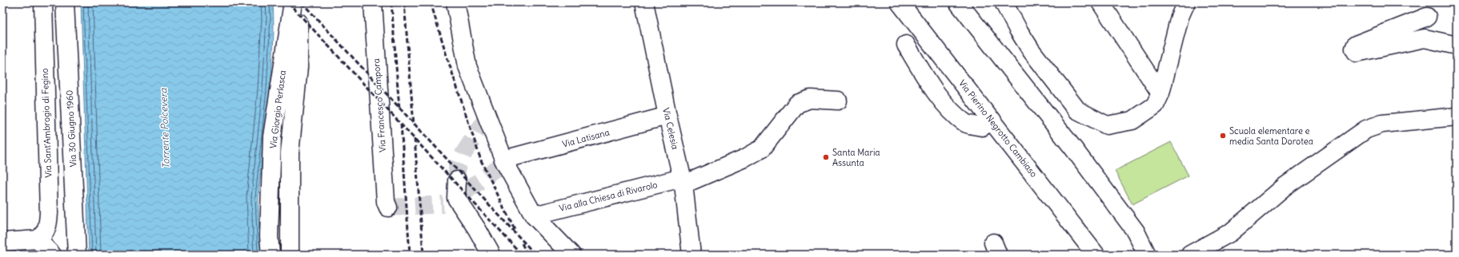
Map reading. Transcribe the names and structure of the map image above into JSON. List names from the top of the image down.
{
  "streets": {
    "main road": [
      "Via Francesco Campora",
      "Via Giorgio Perlasca",
      "Via Sant'Ambrogio di Fegino",
      "Via 30 Giugno 1960",
      "Via Celesia",
      "Via Pierino Negrotto Cambiaso",
      "Via Latisana",
      "Via alla Chiesa di Rivarolo"
    ]
  },
  "crossings": [
    ["Via Celesia", "Via Latisana"],
    ["Via Celesia", "Via alla Chiesa di Rivarolo"]
  ],
  "water": ["Torrente Polcevera"],
  "places": ["Scuola elementare e media Santa Dorotea", "Santa Maria Assunta"]
}
